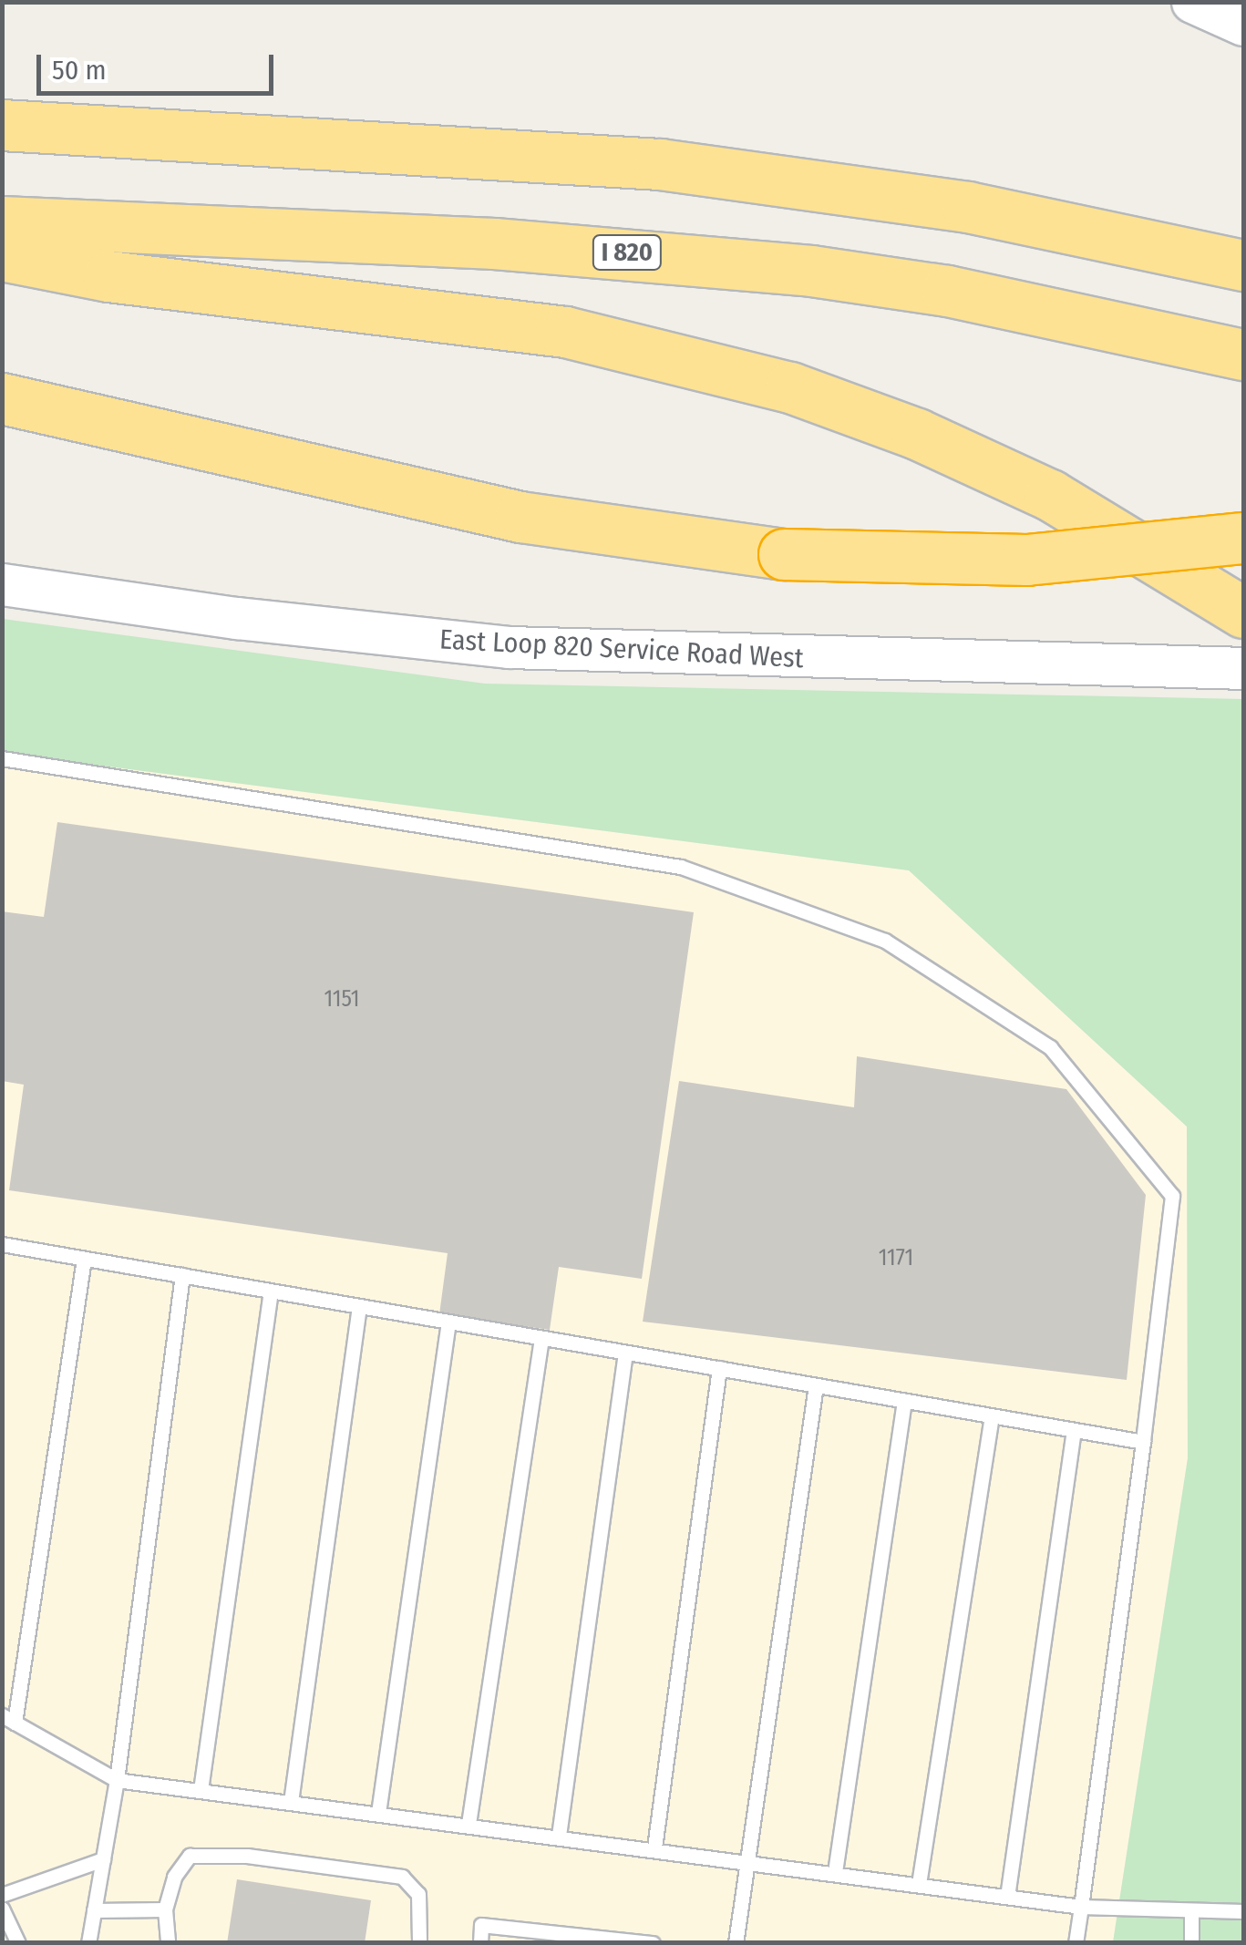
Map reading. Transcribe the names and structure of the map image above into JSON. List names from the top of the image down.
{
  "streets": {
    "highway": ["I 820"],
    "main road": ["East Loop 820 Service Road West"]
  },
  "house_numbers": ["1151", "1171"],
  "scale_bar": "50 m"
}
